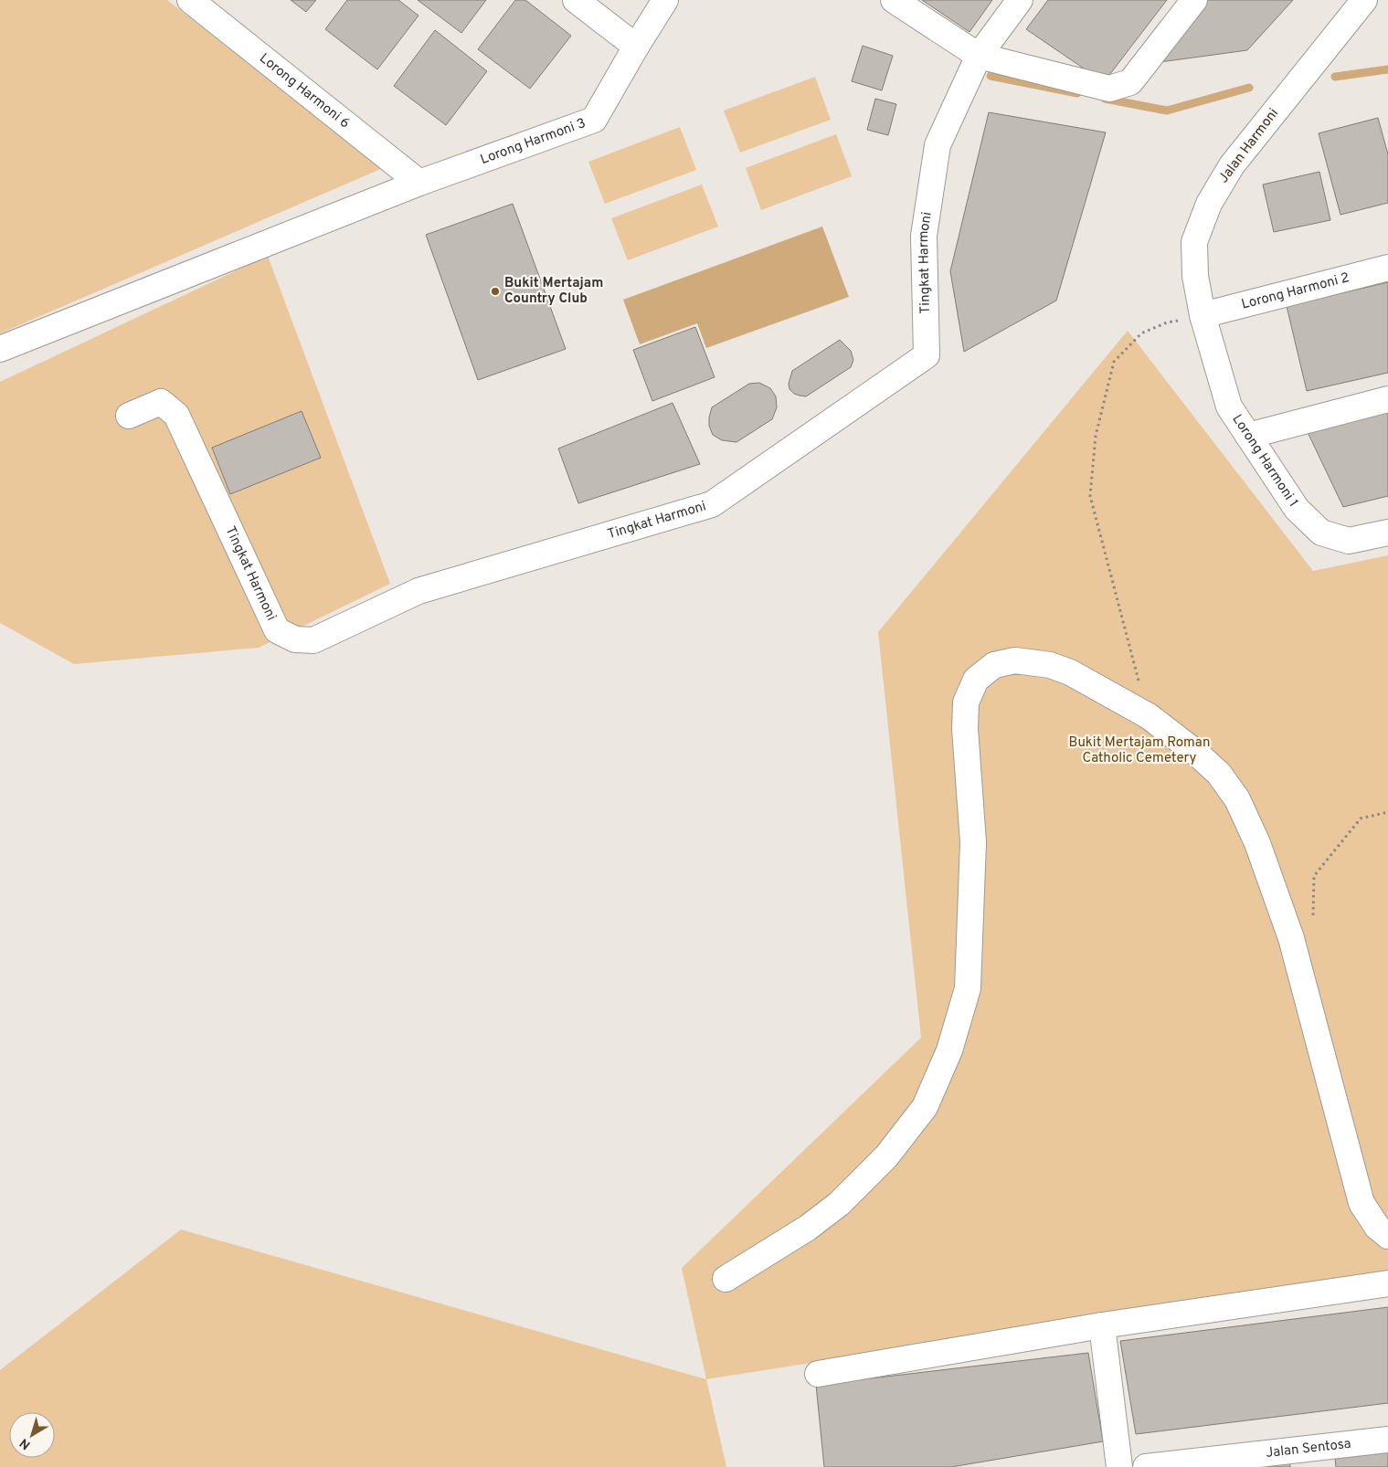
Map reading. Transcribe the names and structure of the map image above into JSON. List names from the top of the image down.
{
  "streets": {
    "street": [
      "Lorong Harmoni 6",
      "Lorong Harmoni 3",
      "Jalan Harmoni",
      "Tingkat Harmoni",
      "Lorong Harmoni 2",
      "Lorong Harmoni 1",
      "Jalan Sentosa"
    ]
  },
  "crossings": [
    ["Lorong Harmoni 6", "Lorong Harmoni 3"],
    ["Jalan Harmoni", "Lorong Harmoni 2"],
    ["Jalan Harmoni", "Lorong Harmoni 1"],
    ["Lorong Harmoni 2", "Lorong Harmoni 1"]
  ],
  "parks": ["Bukit Mertajam Roman Catholic Cemetery"],
  "places": ["Bukit Mertajam Country Club"],
  "north": "bottom left"
}
